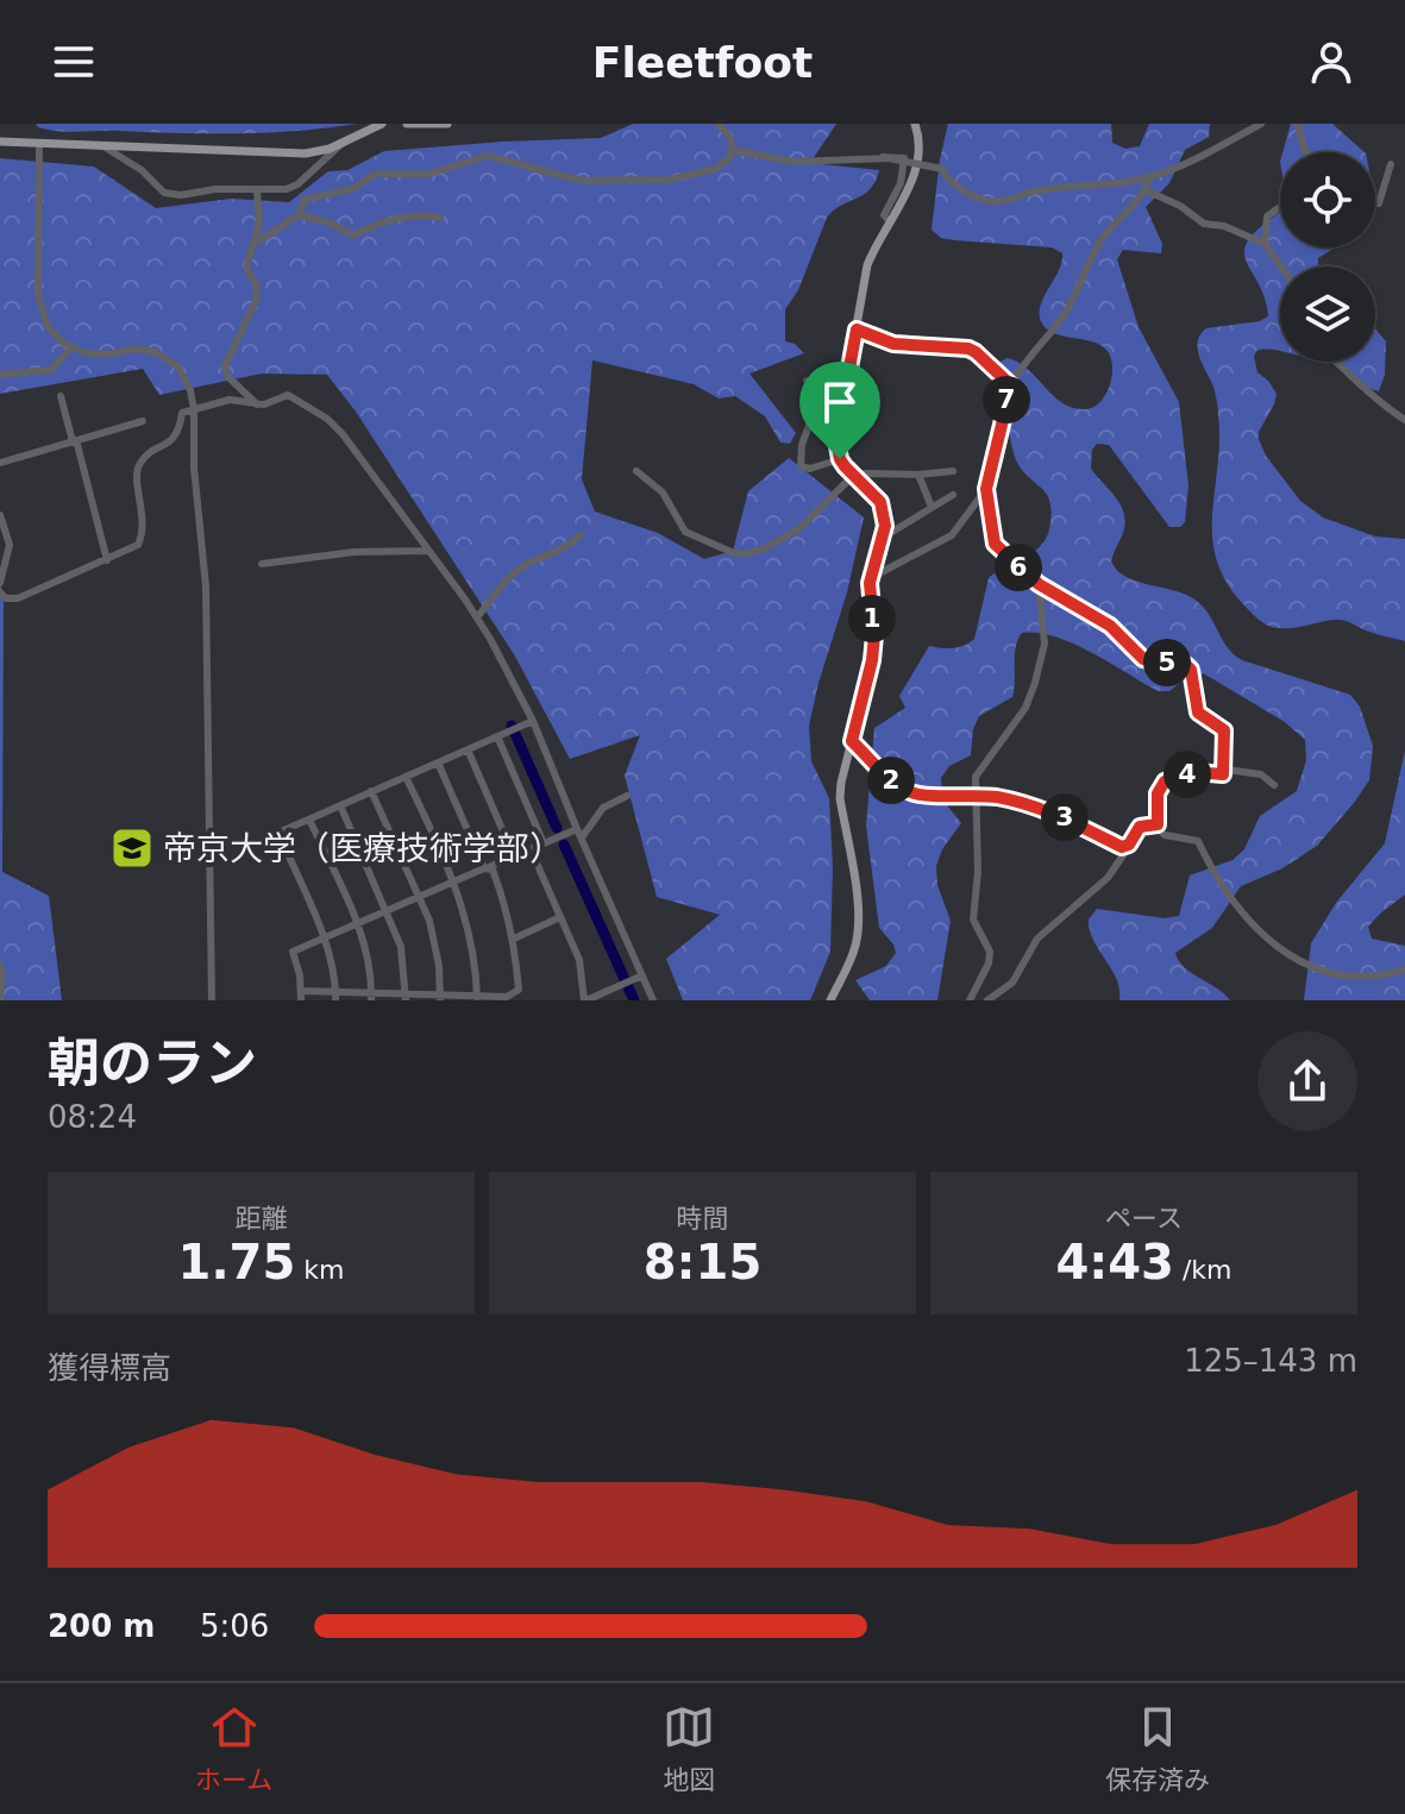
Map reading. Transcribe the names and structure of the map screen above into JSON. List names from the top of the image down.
{
  "places": {
    "school or university": ["帝京大学（医療技術学部）"]
  },
  "page": {
    "header": "Fleetfoot",
    "pins": [
      "7",
      "6",
      "1",
      "5",
      "4",
      "2",
      "3"
    ],
    "heading": ["朝のラン", "08:24"],
    "stats": [
      ["距離", "1.75 km"],
      ["時間", "8:15"],
      ["ペース", "4:43 /km"]
    ],
    "chart": ["獲得標高", "125–143 m"],
    "list": [
      {
        "name": "200 m",
        "note": "5:06"
      }
    ],
    "tabs": ["ホーム", "地図", "保存済み"]
  }
}
